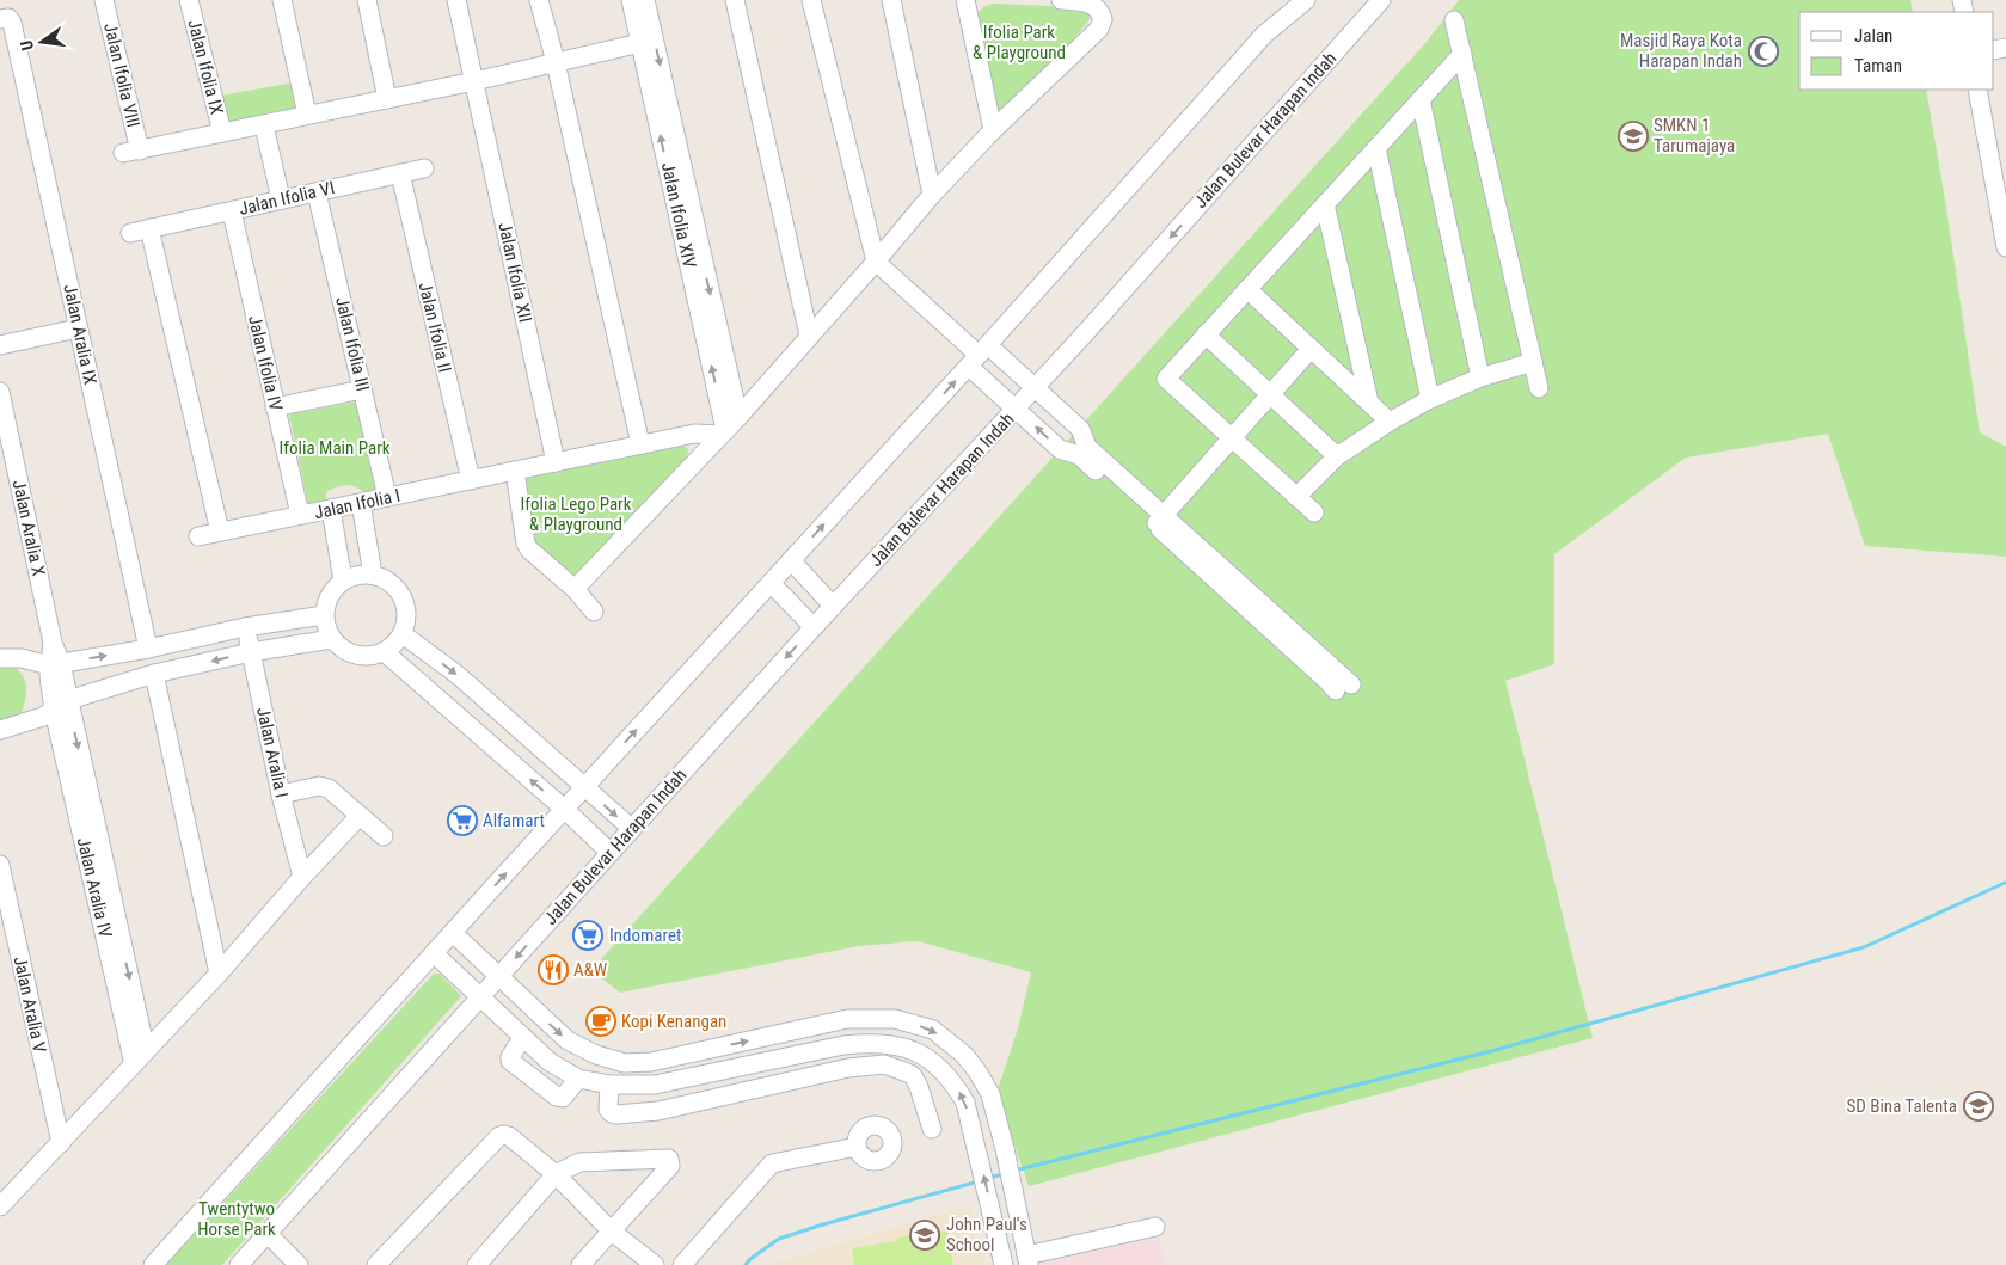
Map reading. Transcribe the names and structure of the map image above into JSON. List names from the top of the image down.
{
  "streets": {
    "street": [
      "Jalan Ifolia IX",
      "Jalan Ifolia VIII",
      "Jalan Bulevar Harapan Indah",
      "Jalan Ifolia VI",
      "Jalan Ifolia XIV",
      "Jalan Ifolia XII",
      "Jalan Ifolia II",
      "Jalan Aralia IX",
      "Jalan Ifolia III",
      "Jalan Ifolia IV",
      "Jalan Ifolia I",
      "Jalan Aralia X",
      "Jalan Aralia I",
      "Jalan Aralia IV",
      "Jalan Aralia V"
    ]
  },
  "crossings": [
    ["Jalan Ifolia IX", "Jalan Ifolia VIII"],
    ["Jalan Ifolia VI", "Jalan Ifolia II"],
    ["Jalan Ifolia VI", "Jalan Ifolia III"],
    ["Jalan Ifolia VI", "Jalan Ifolia IV"],
    ["Jalan Ifolia XIV", "Jalan Ifolia I"],
    ["Jalan Ifolia XII", "Jalan Ifolia I"],
    ["Jalan Ifolia II", "Jalan Ifolia I"],
    ["Jalan Ifolia III", "Jalan Ifolia I"],
    ["Jalan Ifolia IV", "Jalan Ifolia I"],
    ["Jalan Aralia X", "Jalan Aralia IV"]
  ],
  "parks": [
    "Ifolia Park & Playground",
    "Ifolia Main Park",
    "Ifolia Lego Park & Playground",
    "Twentytwo Horse Park"
  ],
  "places": {
    "mosque": ["Masjid Raya Kota Harapan Indah"],
    "school or university": ["SMKN 1 Tarumajaya", "SD Bina Talenta", "John Paul's School"],
    "supermarket": ["Alfamart", "Indomaret"],
    "restaurant": ["A&W"],
    "cafe": ["Kopi Kenangan"]
  },
  "legend": ["Jalan", "Taman"],
  "north": "left"
}
